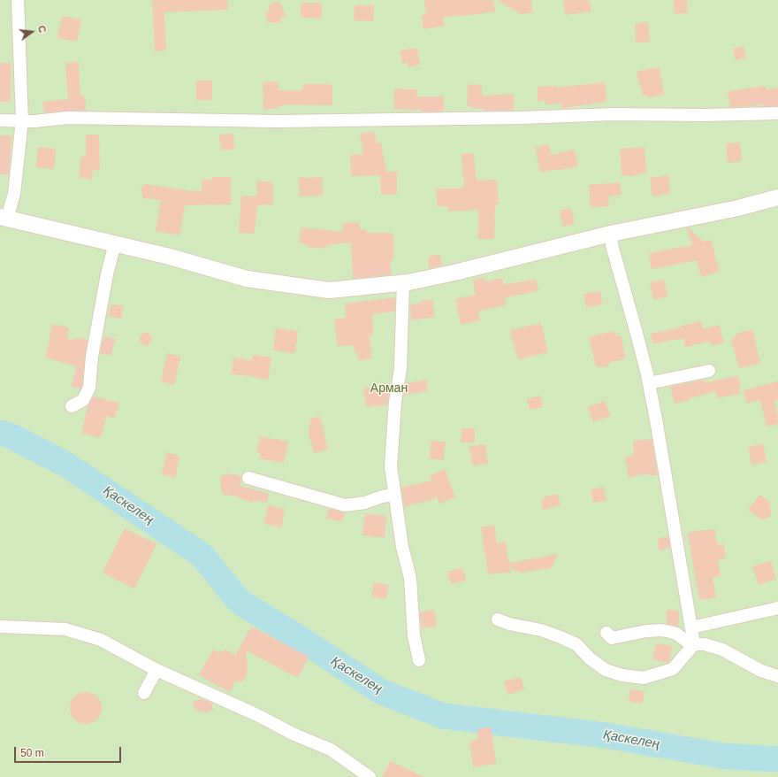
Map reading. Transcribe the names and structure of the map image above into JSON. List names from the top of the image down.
{
  "water": ["Қаскелең"],
  "parks": ["Арман"],
  "scale_bar": "50 m",
  "north": "right"
}
